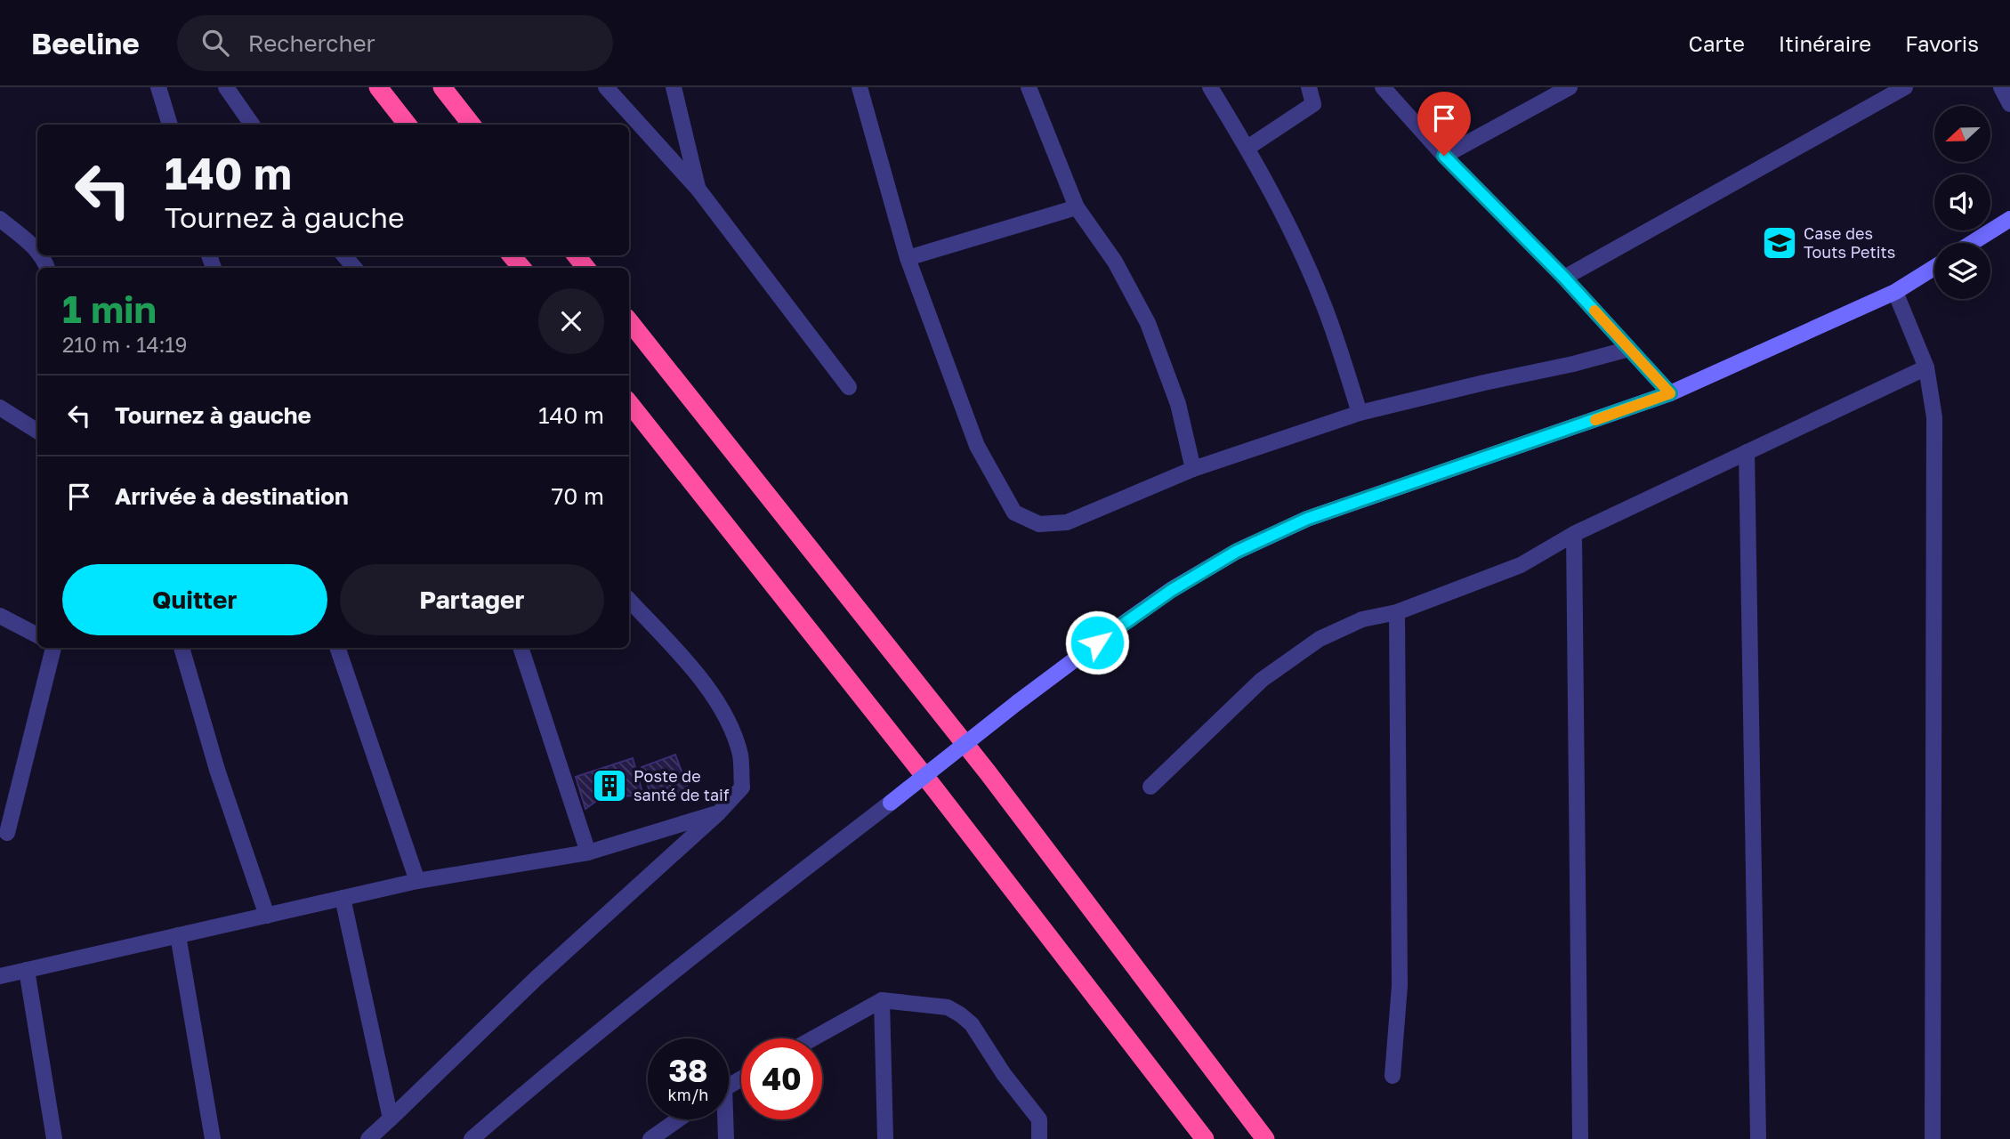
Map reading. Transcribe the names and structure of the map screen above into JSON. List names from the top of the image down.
{
  "places": {
    "school or university": ["Case des Touts Petits"],
    "building": ["Poste de santé de taif"]
  },
  "north": "left",
  "page": {
    "header": "Beeline",
    "search": "Rechercher",
    "nav": ["Carte", "Itinéraire", "Favoris"],
    "turn": ["140 m", "Tournez à gauche"],
    "heading": ["1 min", "210 m · 14:19"],
    "list": [
      {
        "name": "Tournez à gauche",
        "value": "140 m"
      },
      {
        "name": "Arrivée à destination",
        "value": "70 m"
      }
    ],
    "buttons": ["Quitter", "Partager"],
    "speed": "38 km/h",
    "limit": "40"
  }
}
